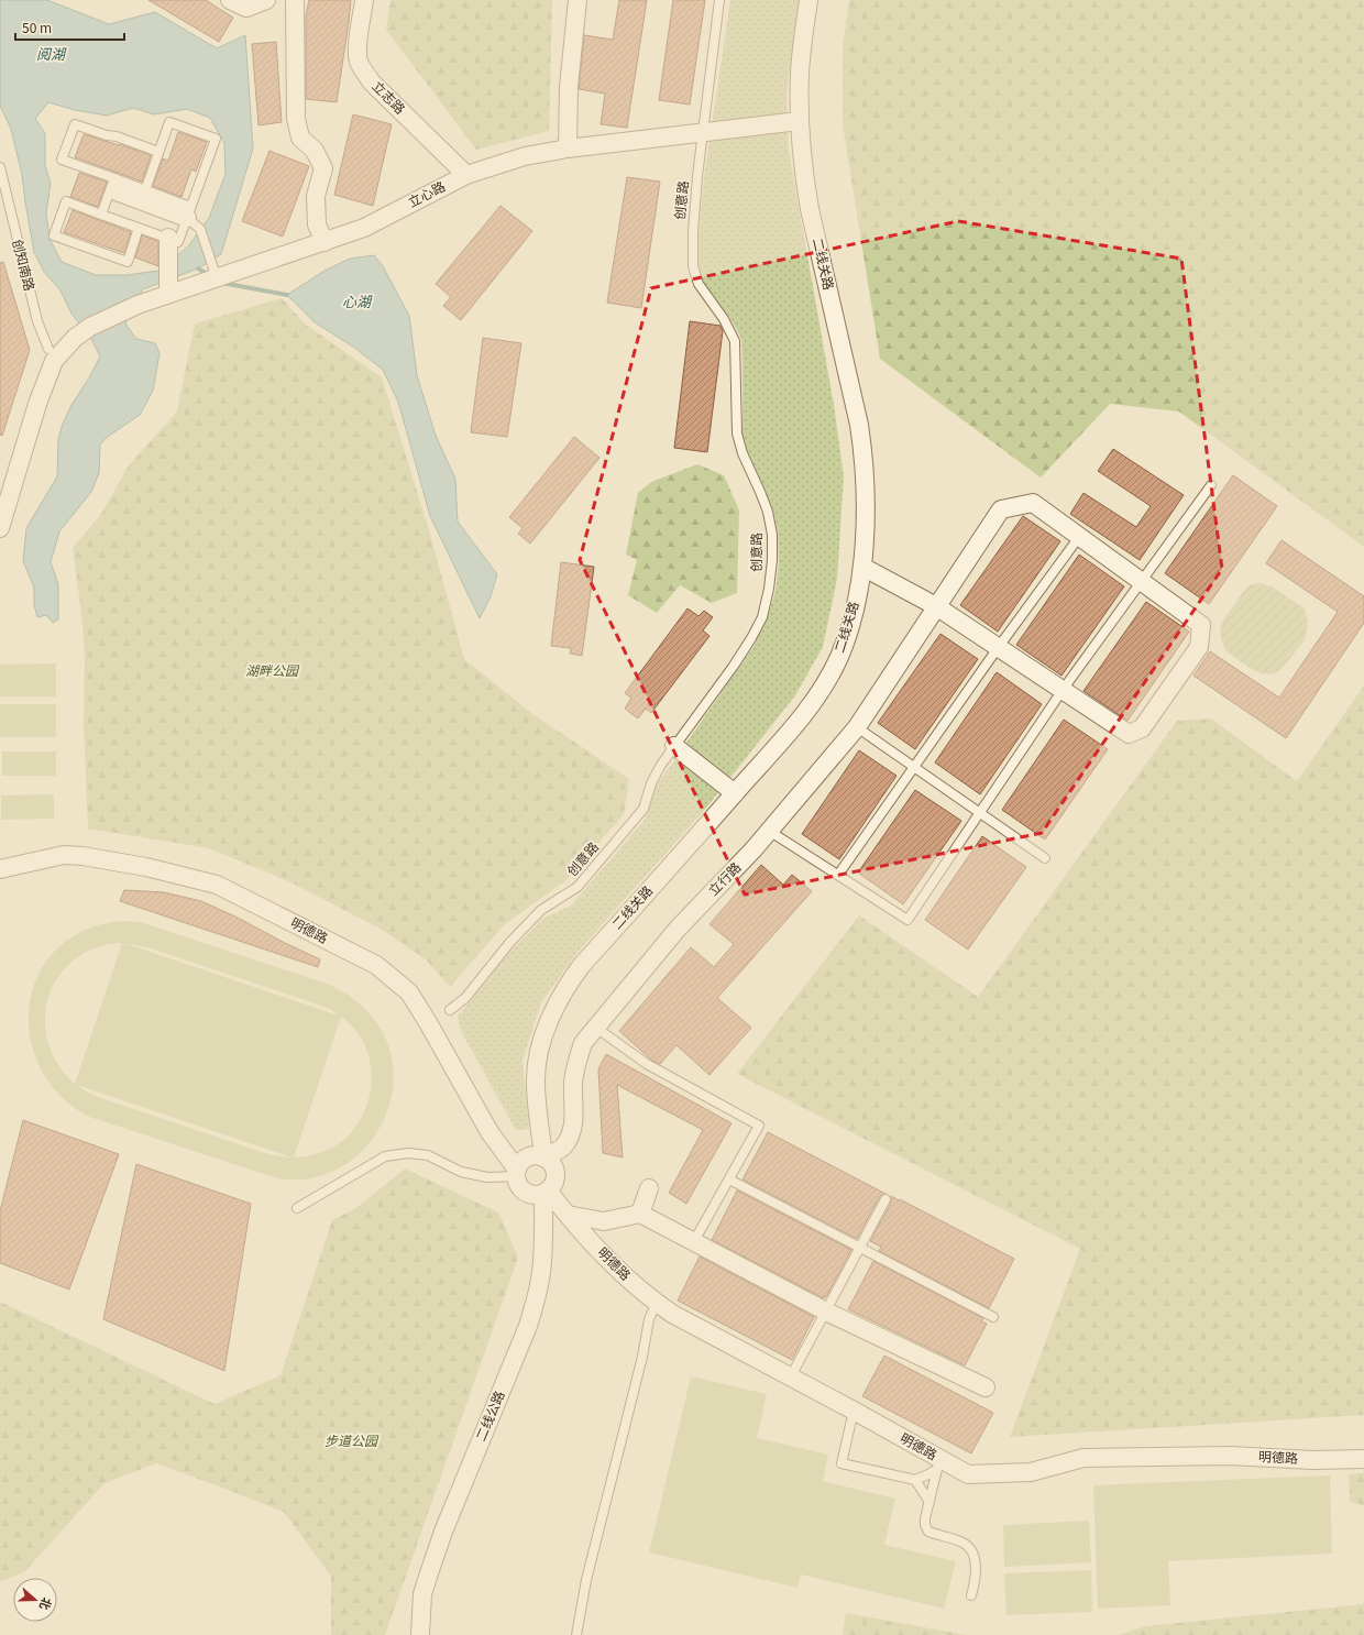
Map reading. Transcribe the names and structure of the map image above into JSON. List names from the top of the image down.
{
  "streets": {
    "street": [
      "立志路",
      "立心路",
      "二线关路",
      "立行路",
      "明德路",
      "二线公路"
    ],
    "lane": ["创意路", "创知南路"]
  },
  "crossings": [
    ["立志路", "立心路"],
    ["立心路", "创意路"],
    ["立心路", "二线关路"],
    ["立心路", "创知南路"],
    ["二线关路", "立行路"],
    ["二线关路", "明德路"],
    ["二线关路", "二线公路"],
    ["立行路", "明德路"],
    ["立行路", "二线公路"],
    ["明德路", "二线公路"]
  ],
  "water": ["阅湖", "心湖"],
  "parks": ["湖畔公园", "步道公园"],
  "scale_bar": "50 m",
  "north": "right"
}
